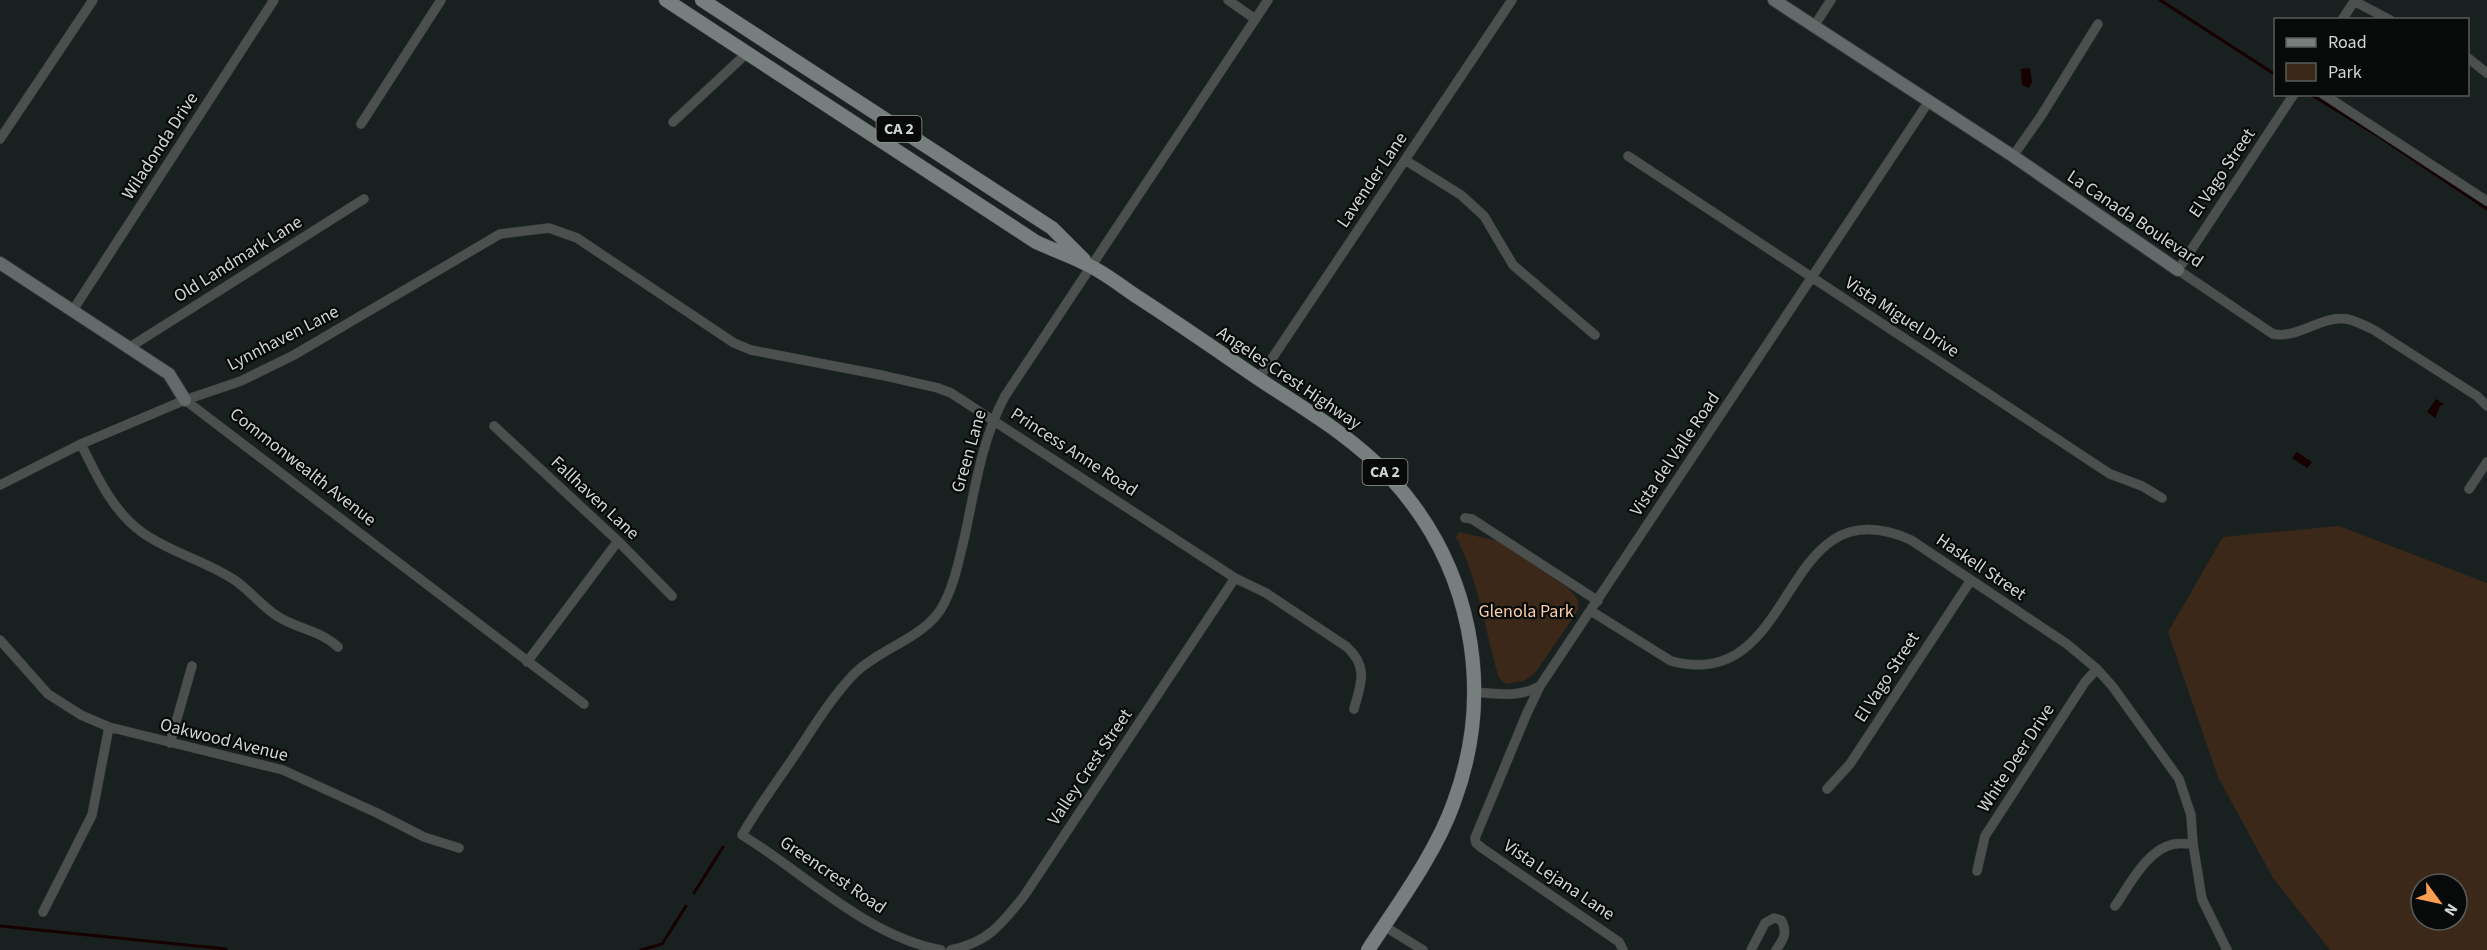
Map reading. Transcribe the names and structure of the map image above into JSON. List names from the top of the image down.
{
  "streets": {
    "main road": ["CA 2", "Angeles Crest Highway"],
    "street": [
      "Wiladonda Drive",
      "El Vago Street",
      "Lavender Lane",
      "La Canada Boulevard",
      "Old Landmark Lane",
      "Vista Miguel Drive",
      "Lynnhaven Lane",
      "Green Lane",
      "Princess Anne Road",
      "Vista del Valle Road",
      "Commonwealth Avenue",
      "Fallhaven Lane",
      "Haskell Street",
      "Oakwood Avenue",
      "White Deer Drive",
      "Valley Crest Street",
      "Greencrest Road",
      "Vista Lejana Lane"
    ]
  },
  "crossings": [
    ["Wiladonda Drive", "Commonwealth Avenue"],
    ["El Vago Street", "La Canada Boulevard"],
    ["El Vago Street", "Haskell Street"],
    ["Lavender Lane", "Angeles Crest Highway"],
    ["La Canada Boulevard", "Vista del Valle Road"],
    ["Old Landmark Lane", "Commonwealth Avenue"],
    ["Vista Miguel Drive", "Vista del Valle Road"],
    ["Lynnhaven Lane", "Princess Anne Road"],
    ["Lynnhaven Lane", "Commonwealth Avenue"],
    ["Angeles Crest Highway", "Green Lane"],
    ["Green Lane", "Princess Anne Road"],
    ["Green Lane", "Greencrest Road"],
    ["Princess Anne Road", "Valley Crest Street"],
    ["Vista del Valle Road", "Haskell Street"],
    ["Vista del Valle Road", "Vista Lejana Lane"],
    ["Haskell Street", "White Deer Drive"]
  ],
  "parks": ["Glenola Park"],
  "legend": ["Road", "Park"],
  "north": "bottom right"
}
